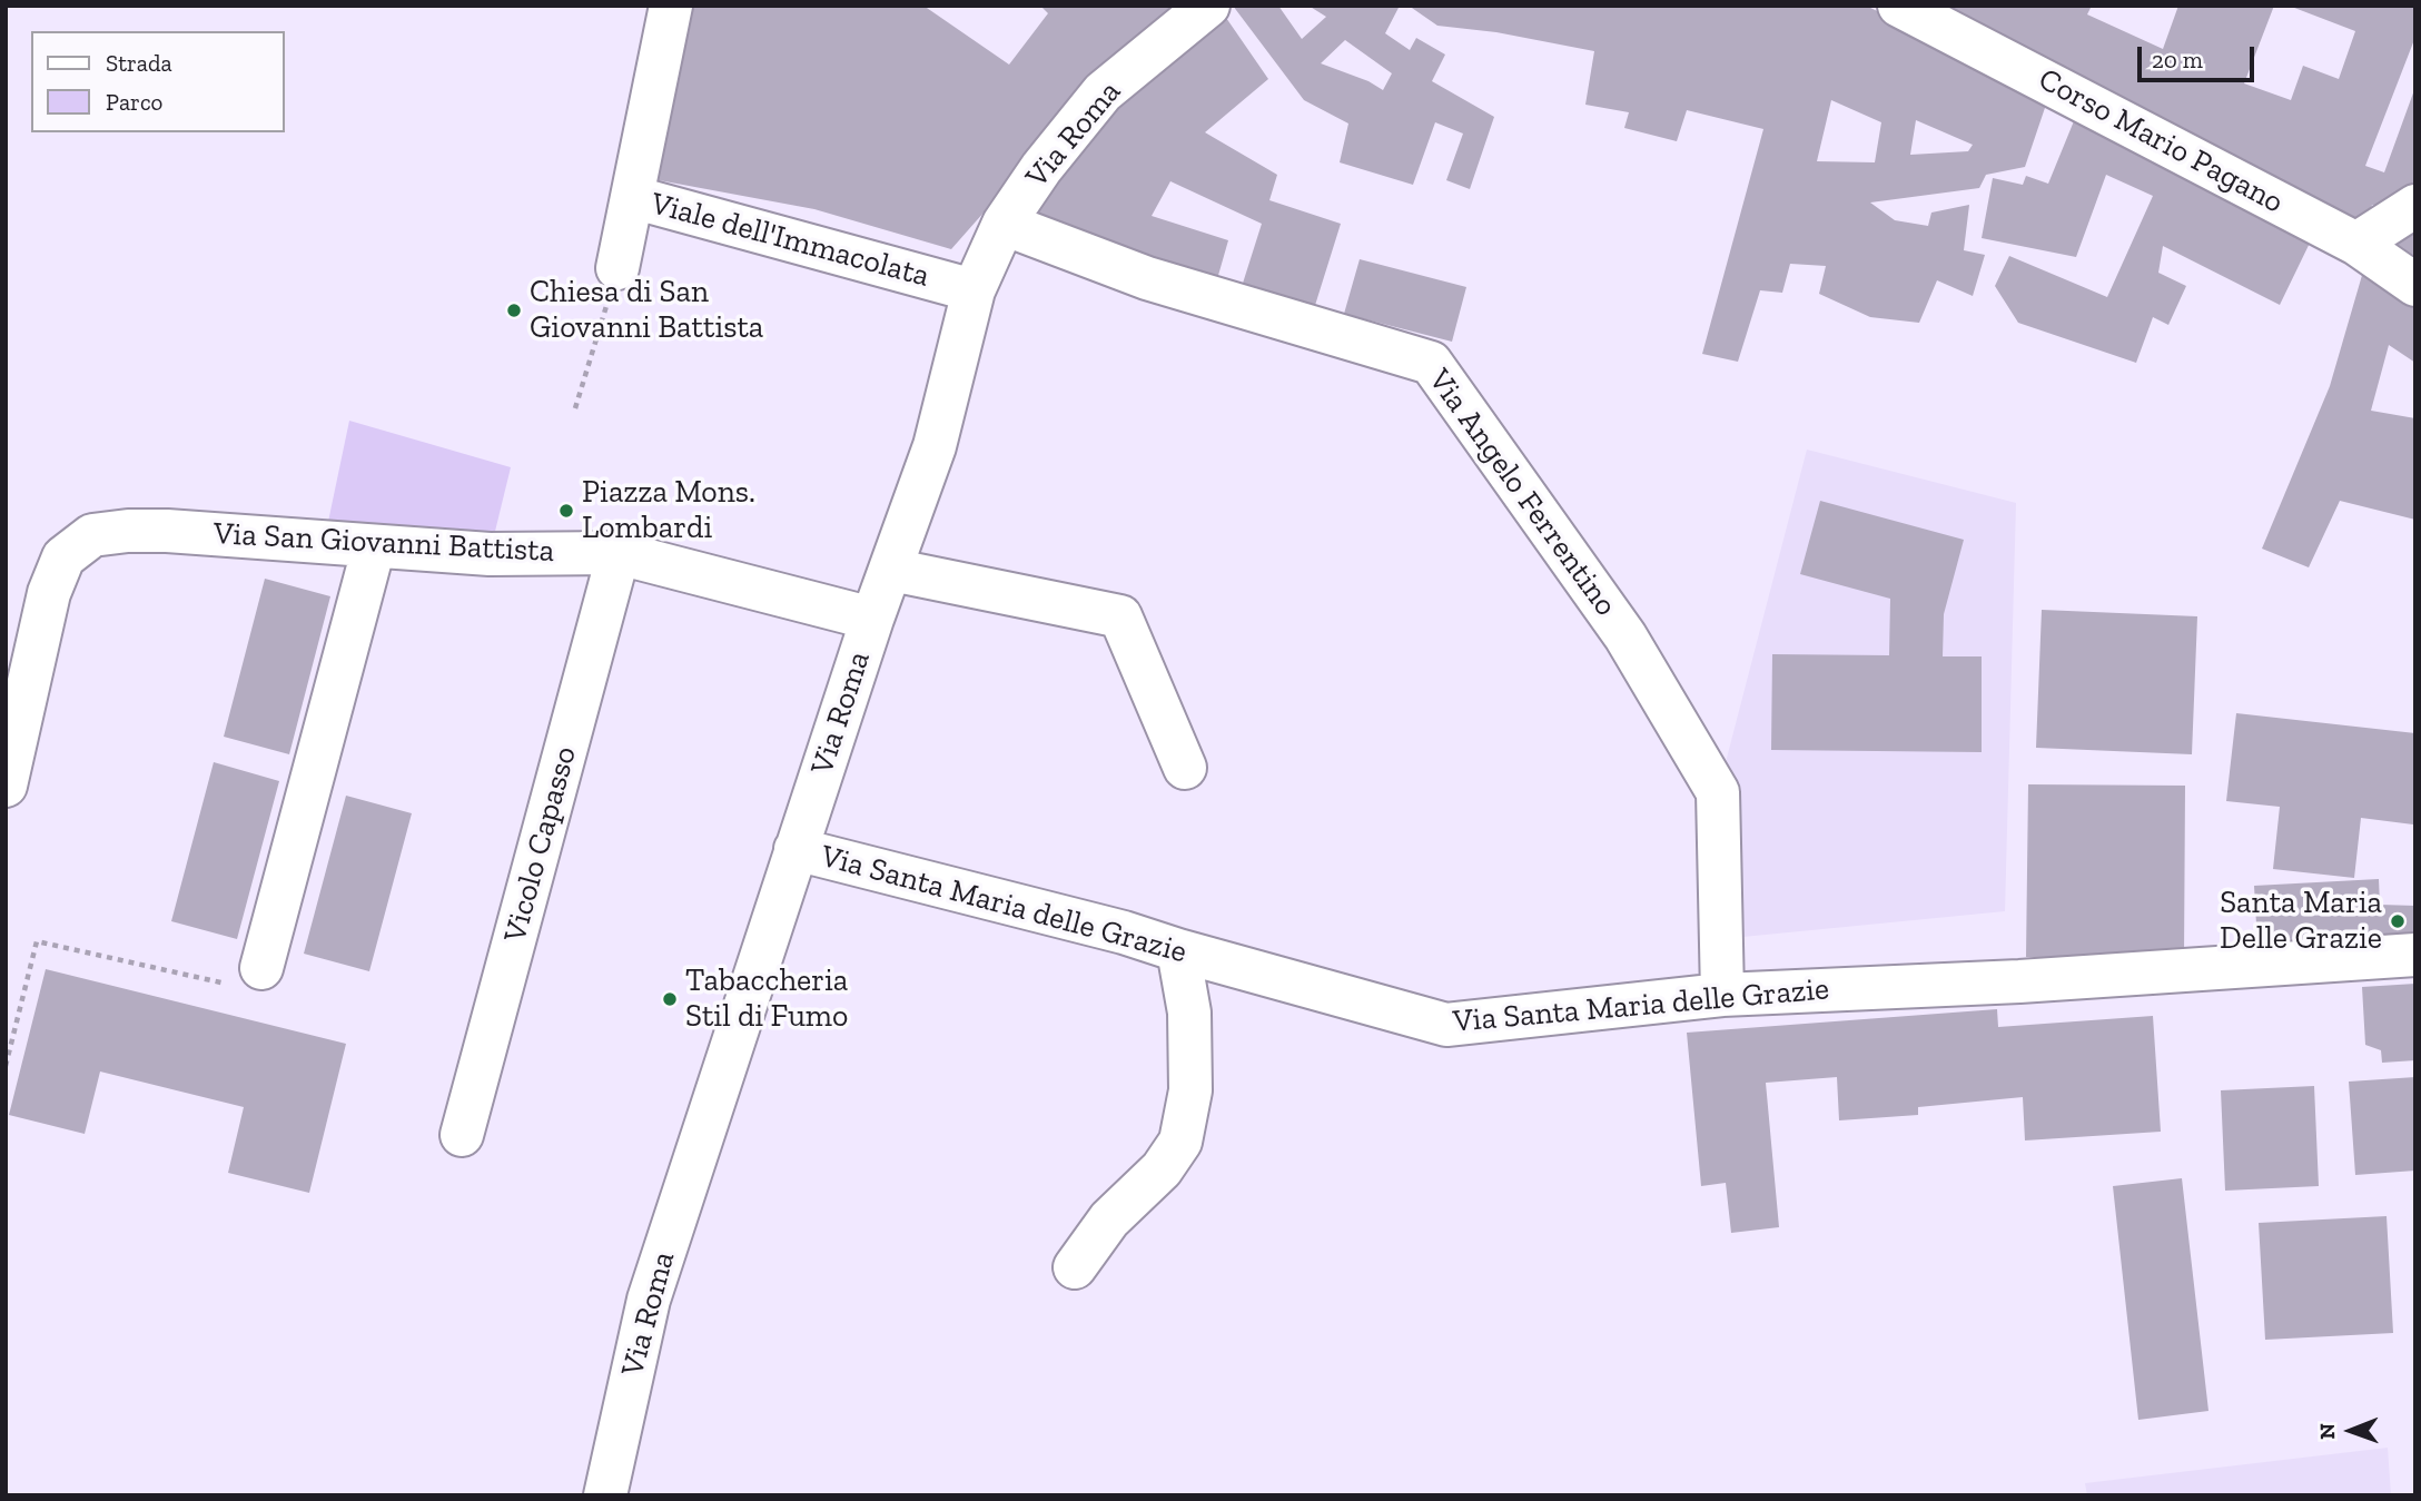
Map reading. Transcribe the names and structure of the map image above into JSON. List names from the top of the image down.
{
  "streets": {
    "street": [
      "Via Roma",
      "Corso Mario Pagano",
      "Viale dell'Immacolata",
      "Via Angelo Ferrentino",
      "Via San Giovanni Battista",
      "Vicolo Capasso",
      "Via Santa Maria delle Grazie"
    ]
  },
  "crossings": [
    ["Via Roma", "Viale dell'Immacolata"],
    ["Via Roma", "Via Angelo Ferrentino"],
    ["Via Roma", "Via San Giovanni Battista"],
    ["Via Roma", "Via Santa Maria delle Grazie"],
    ["Via Angelo Ferrentino", "Via Santa Maria delle Grazie"],
    ["Via San Giovanni Battista", "Vicolo Capasso"]
  ],
  "places": [
    "Chiesa di San Giovanni Battista",
    "Piazza Mons. Lombardi",
    "Santa Maria Delle Grazie",
    "Tabaccheria Stil di Fumo"
  ],
  "legend": ["Strada", "Parco"],
  "scale_bar": "20 m",
  "north": "left"
}
